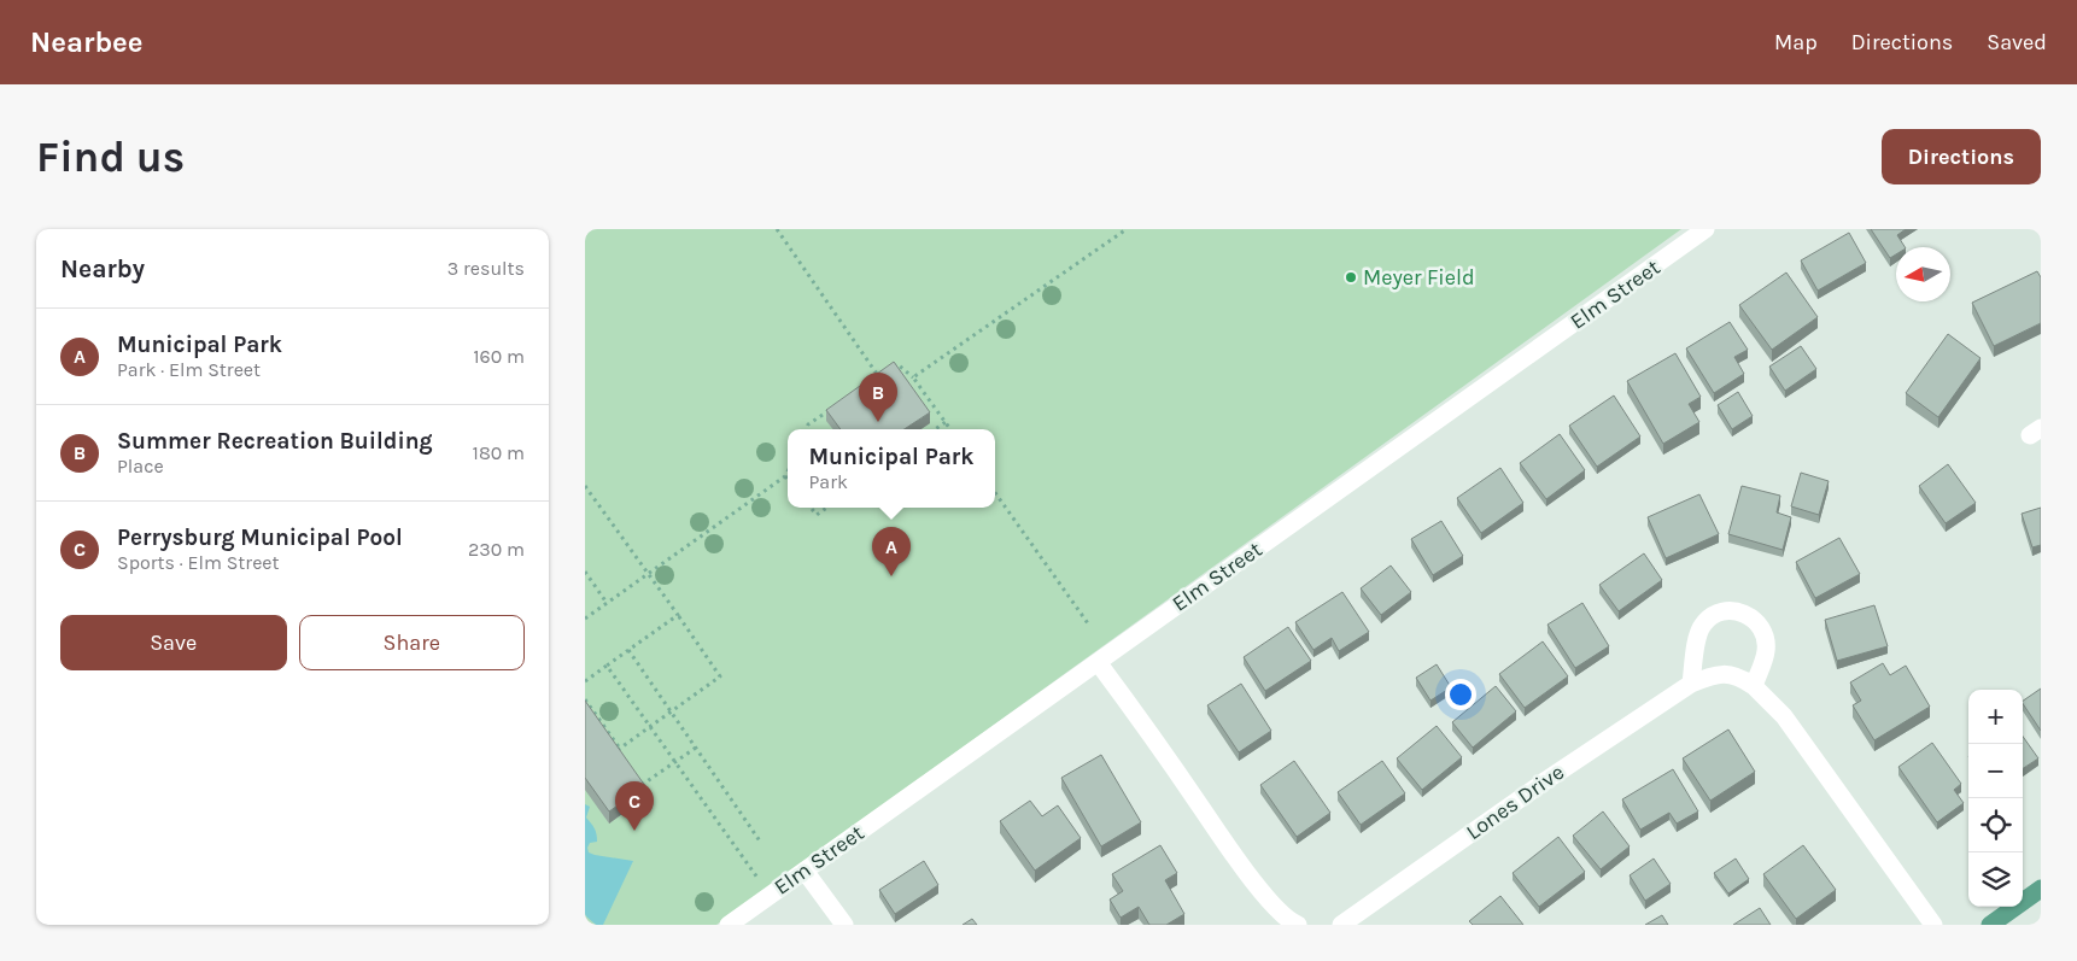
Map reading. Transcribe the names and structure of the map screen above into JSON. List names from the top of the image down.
{
  "streets": {
    "street": ["Elm Street", "Lones Drive"]
  },
  "places": ["Meyer Field"],
  "north": "left",
  "page": {
    "header": "Nearbee",
    "nav": ["Map", "Directions", "Saved"],
    "buttons": [
      "Directions",
      ["Save", "Share"]
    ],
    "title": "Find us",
    "heading": ["Nearby", "3 results"],
    "list": [
      {
        "mark": "A",
        "name": "Municipal Park",
        "note": "Park · Elm Street",
        "value": "160 m"
      },
      {
        "mark": "B",
        "name": "Summer Recreation Building",
        "note": "Place",
        "value": "180 m"
      },
      {
        "mark": "C",
        "name": "Perrysburg Municipal Pool",
        "note": "Sports · Elm Street",
        "value": "230 m"
      }
    ],
    "pins": ["B", "A", "C"],
    "popup": ["Municipal Park", "Park"],
    "map_buttons": ["+", "−"]
  }
}
